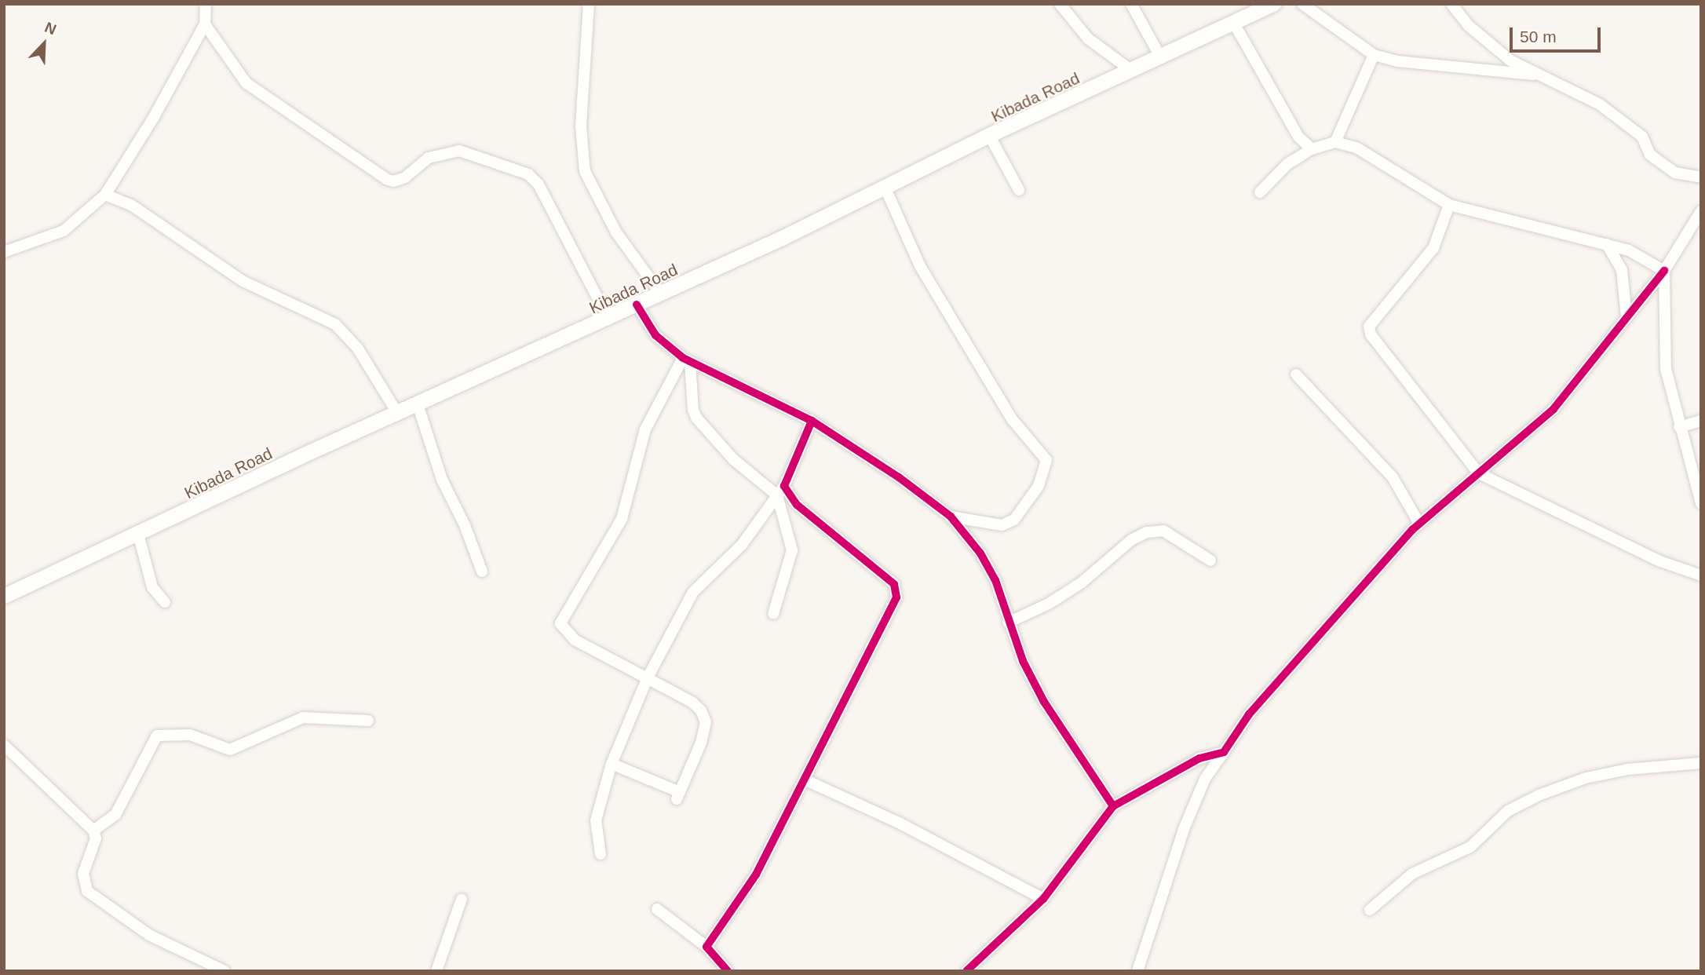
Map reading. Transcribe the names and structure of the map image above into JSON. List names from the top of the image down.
{
  "streets": {
    "main road": ["Kibada Road"]
  },
  "scale_bar": "50 m",
  "north": "top right"
}
